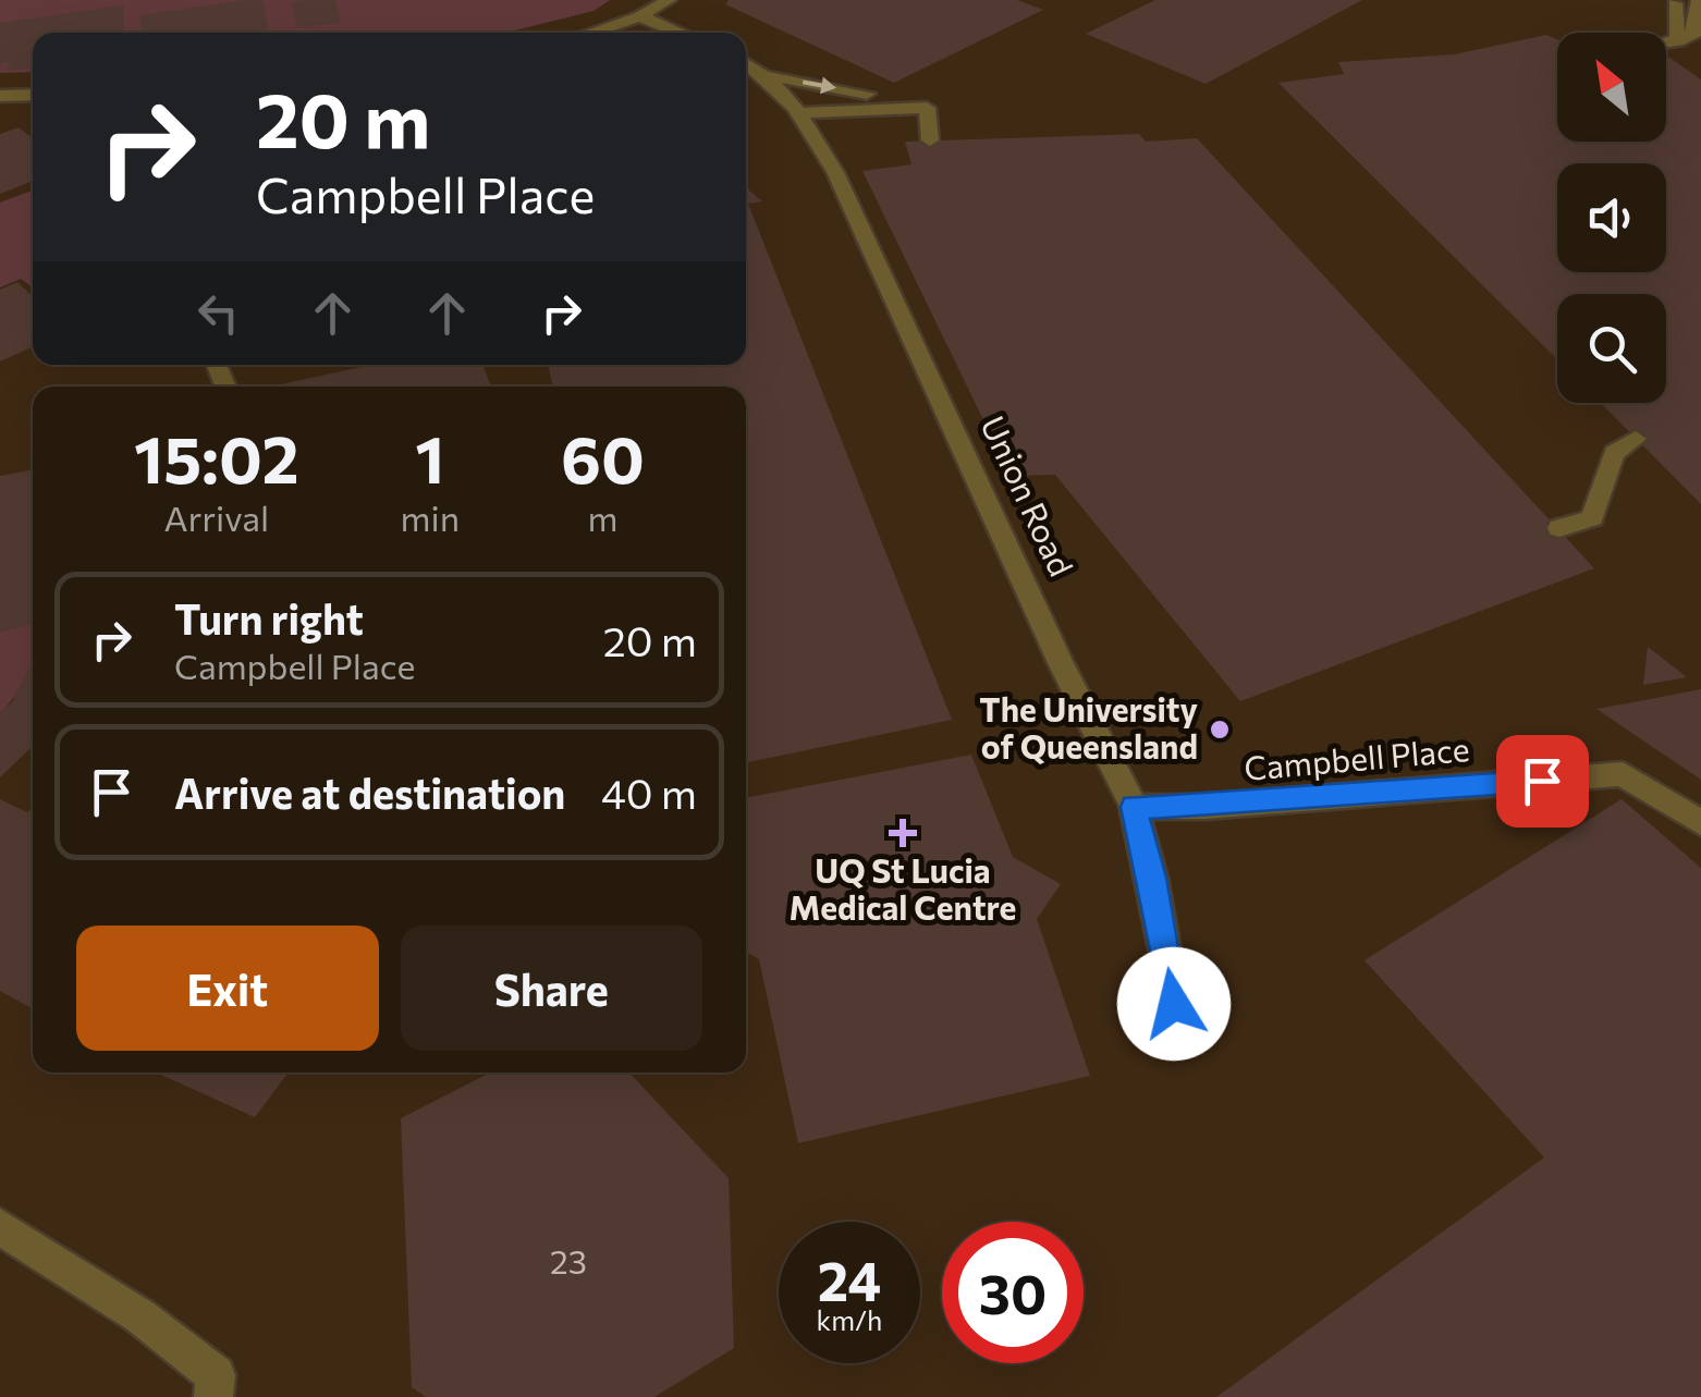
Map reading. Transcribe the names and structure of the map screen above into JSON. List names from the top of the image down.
{
  "streets": {
    "street": ["Union Road", "Campbell Place"]
  },
  "crossings": [
    ["Union Road", "Campbell Place"]
  ],
  "places": {
    "other": ["The University of Queensland"],
    "health": ["UQ St Lucia Medical Centre"]
  },
  "house_numbers": ["23"],
  "north": "top left",
  "page": {
    "turn": ["20 m", "Campbell Place"],
    "eta": [
      "15:02",
      "Arrival",
      "1",
      "min",
      "60",
      "m"
    ],
    "list": [
      {
        "name": "Turn right",
        "note": "Campbell Place",
        "value": "20 m"
      },
      {
        "name": "Arrive at destination",
        "value": "40 m"
      }
    ],
    "buttons": ["Exit", "Share"],
    "speed": "24 km/h",
    "limit": "30"
  }
}
